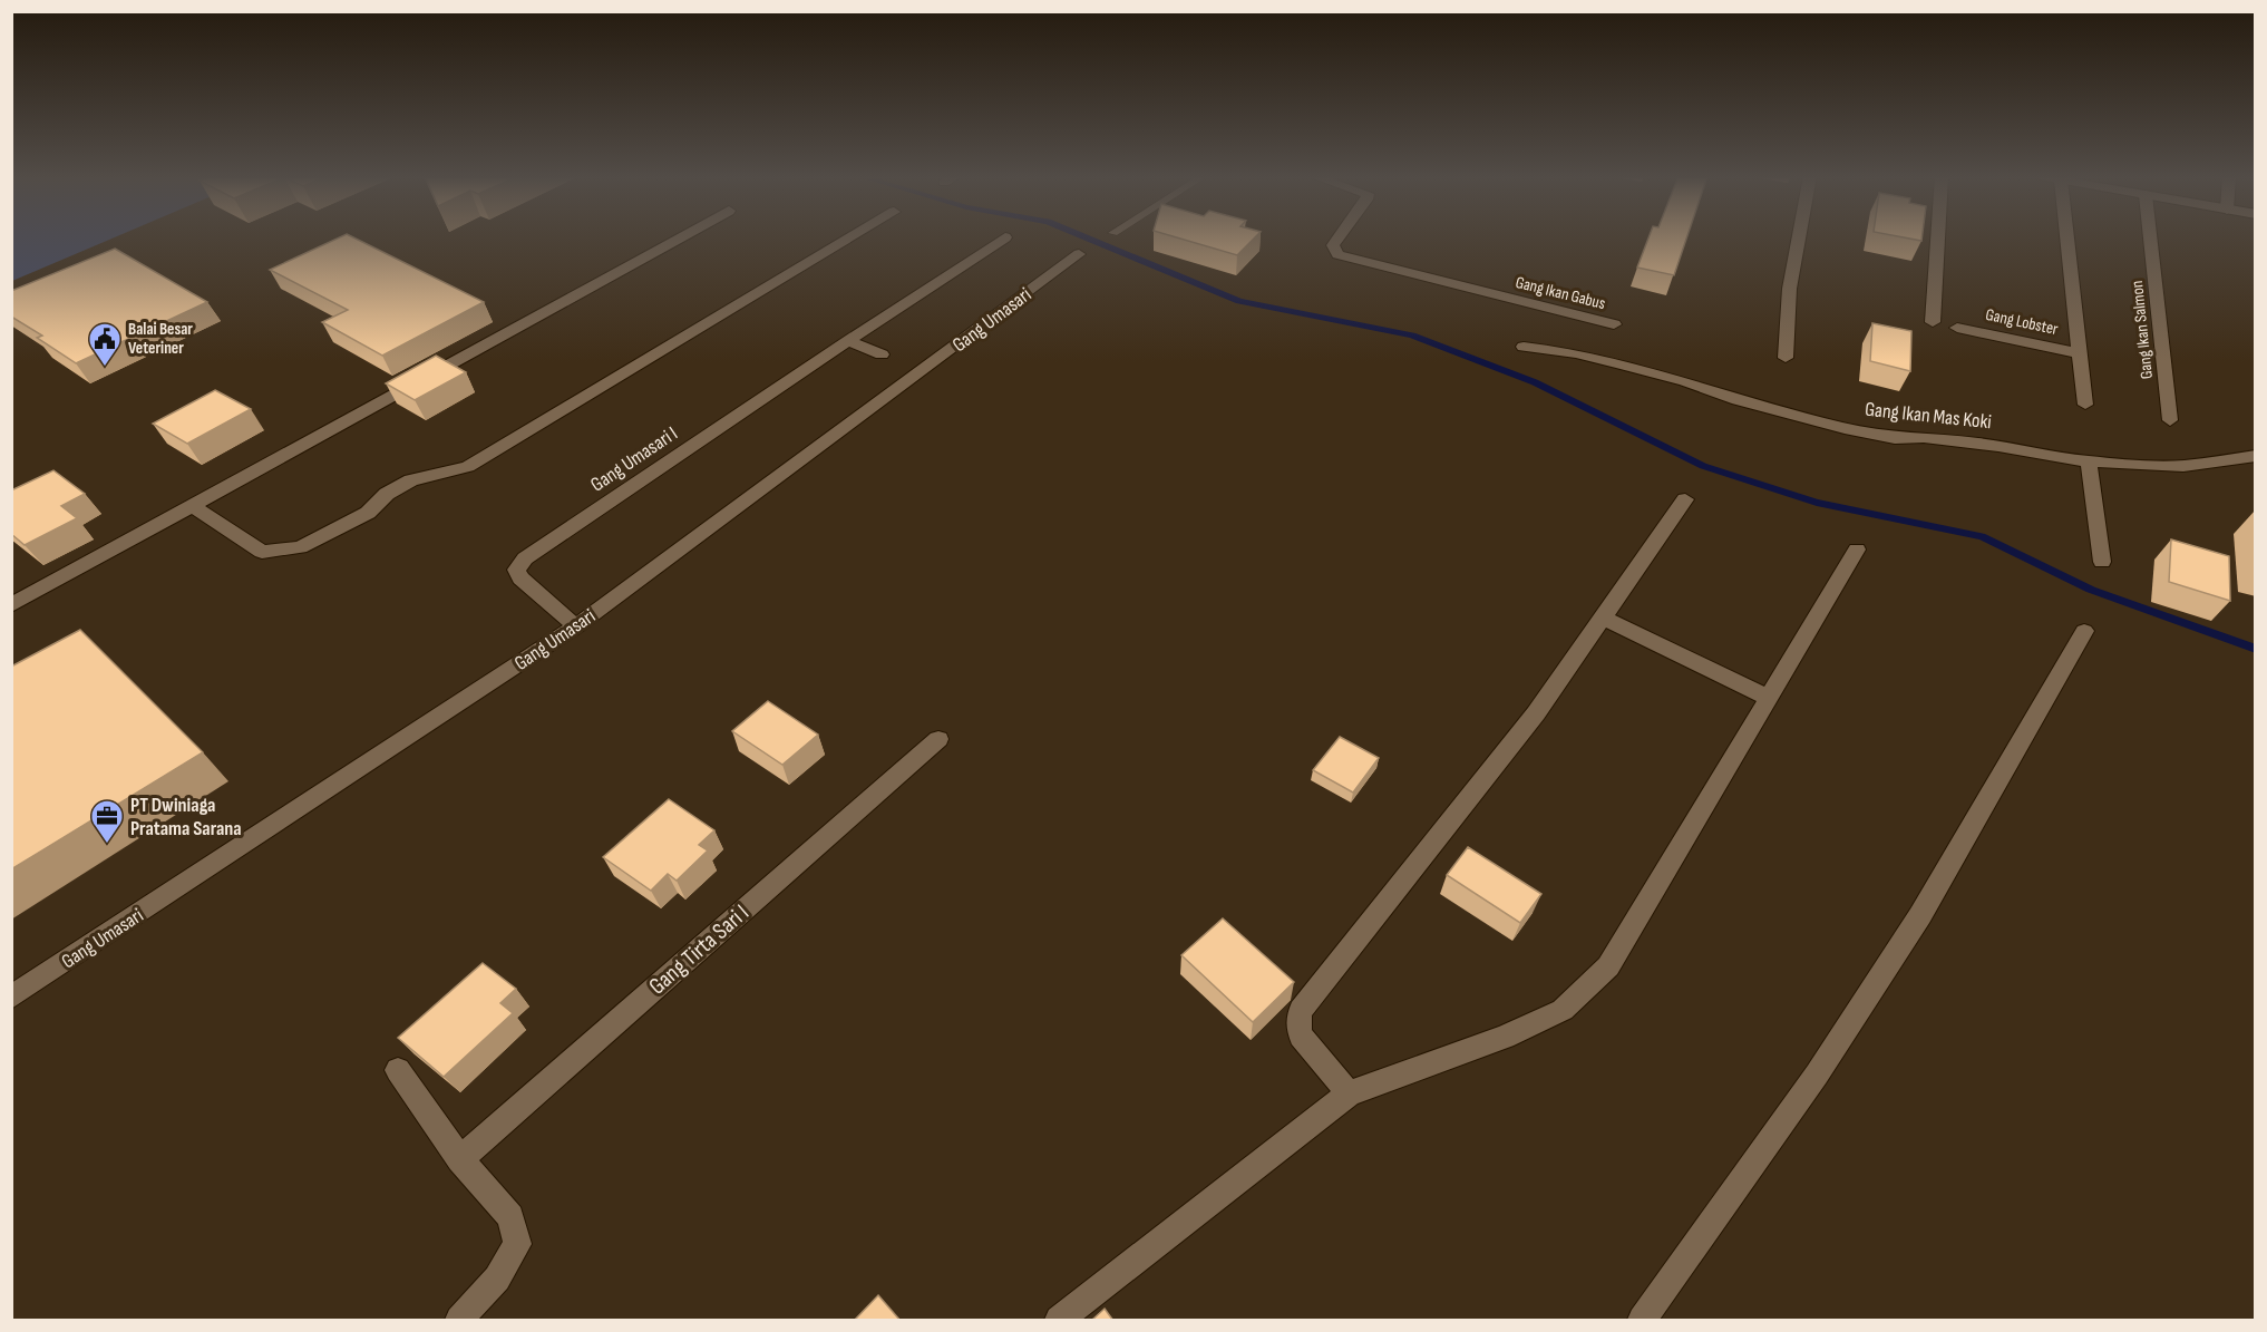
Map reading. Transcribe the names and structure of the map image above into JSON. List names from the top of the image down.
{
  "streets": {
    "street": [
      "Gang Ikan Gabus",
      "Gang Umasari",
      "Gang Lobster",
      "Gang Ikan Salmon",
      "Gang Ikan Mas Koki",
      "Gang Umasari I",
      "Gang Tirta Sari I"
    ]
  },
  "crossings": [
    ["Gang Umasari", "Gang Umasari I"]
  ],
  "places": {
    "public building": ["Balai Besar Veteriner"],
    "office": ["PT Dwiniaga Pratama Sarana"]
  }
}
